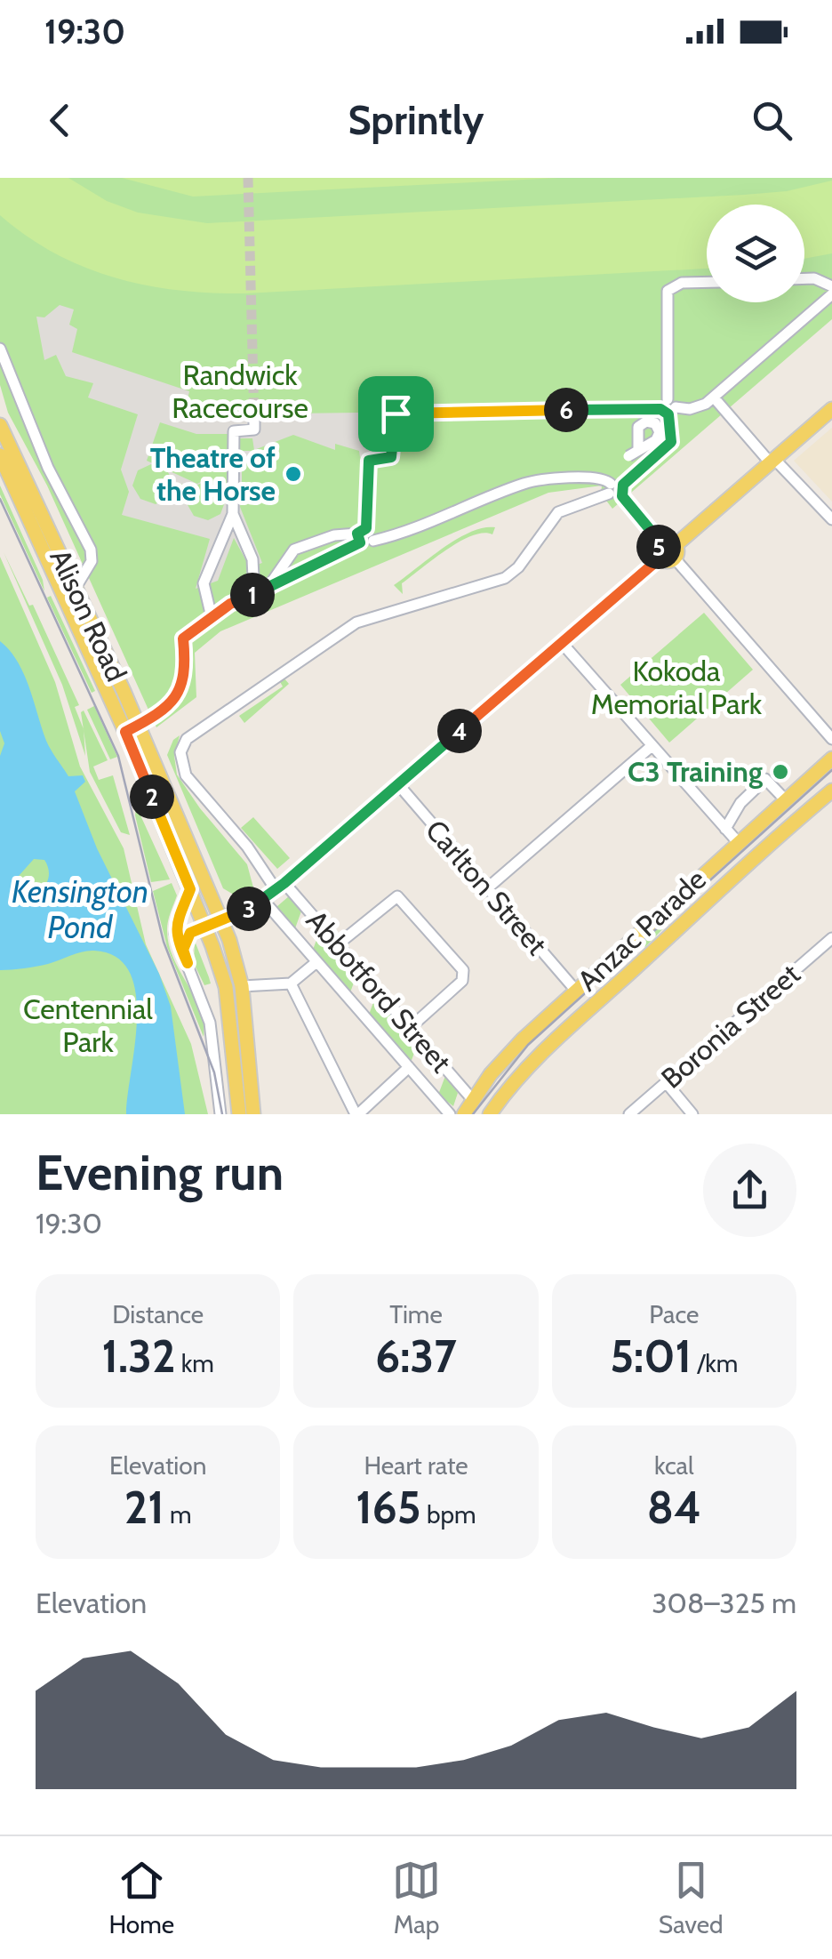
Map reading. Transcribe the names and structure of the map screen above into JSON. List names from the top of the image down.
{
  "streets": {
    "main road": ["Alison Road", "Anzac Parade"],
    "street": ["Carlton Street", "Abbotford Street", "Boronia Street"]
  },
  "crossings": [
    ["Carlton Street", "Anzac Parade"],
    ["Anzac Parade", "Abbotford Street"]
  ],
  "water": ["Kensington Pond"],
  "parks": ["Randwick Racecourse", "Kokoda Memorial Park", "Centennial Park"],
  "places": ["Theatre of the Horse", "C3 Training"],
  "page": {
    "status": "19:30",
    "header": "Sprintly",
    "pins": [
      "6",
      "5",
      "1",
      "4",
      "2",
      "3"
    ],
    "heading": ["Evening run", "19:30"],
    "stats": [
      ["Distance", "1.32 km"],
      ["Time", "6:37"],
      ["Pace", "5:01 /km"],
      ["Elevation", "21 m"],
      ["Heart rate", "165 bpm"],
      ["kcal", "84"]
    ],
    "chart": ["Elevation", "308–325 m"],
    "tabs": ["Home", "Map", "Saved"]
  }
}
